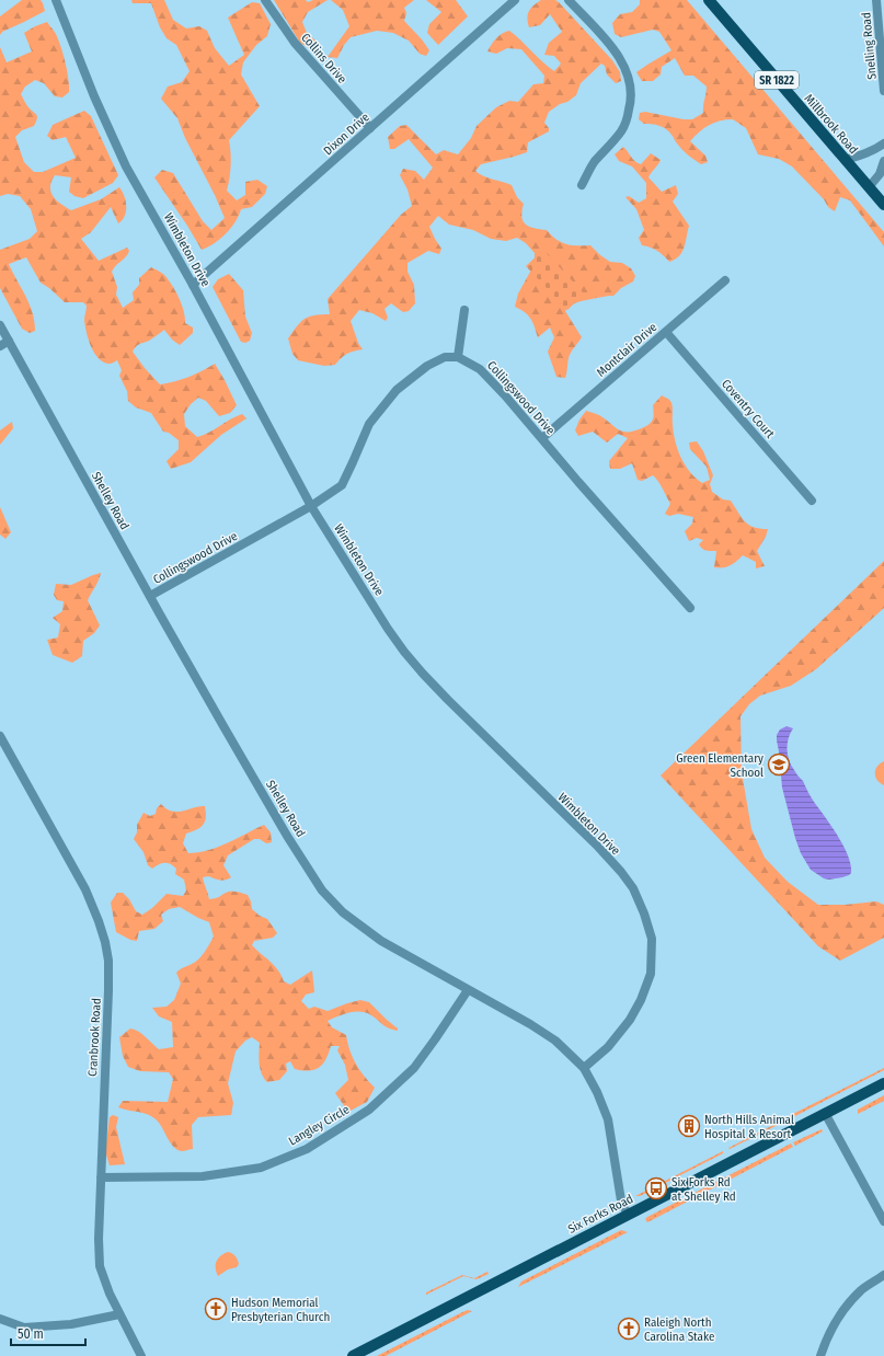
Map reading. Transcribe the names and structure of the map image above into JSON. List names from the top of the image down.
{
  "streets": {
    "main road": ["SR 1822", "Millbrook Road", "Six Forks Road"],
    "street": [
      "Snelling Road",
      "Collins Drive",
      "Dixon Drive",
      "Wimbleton Drive",
      "Montclair Drive",
      "Collingswood Drive",
      "Coventry Court",
      "Shelley Road",
      "Cranbrook Road",
      "Langley Circle"
    ]
  },
  "crossings": [
    ["Collins Drive", "Dixon Drive"],
    ["Dixon Drive", "Wimbleton Drive"],
    ["Wimbleton Drive", "Collingswood Drive"],
    ["Wimbleton Drive", "Shelley Road"],
    ["Montclair Drive", "Collingswood Drive"],
    ["Montclair Drive", "Coventry Court"],
    ["Collingswood Drive", "Shelley Road"],
    ["Shelley Road", "Langley Circle"],
    ["Shelley Road", "Six Forks Road"],
    ["Cranbrook Road", "Langley Circle"]
  ],
  "places": {
    "school or university": ["Green Elementary School"],
    "building": ["North Hills Animal Hospital & Resort"],
    "bus stop": ["Six Forks Rd at Shelley Rd"],
    "church": ["Hudson Memorial Presbyterian Church", "Raleigh North Carolina Stake"]
  },
  "scale_bar": "50 m"
}
